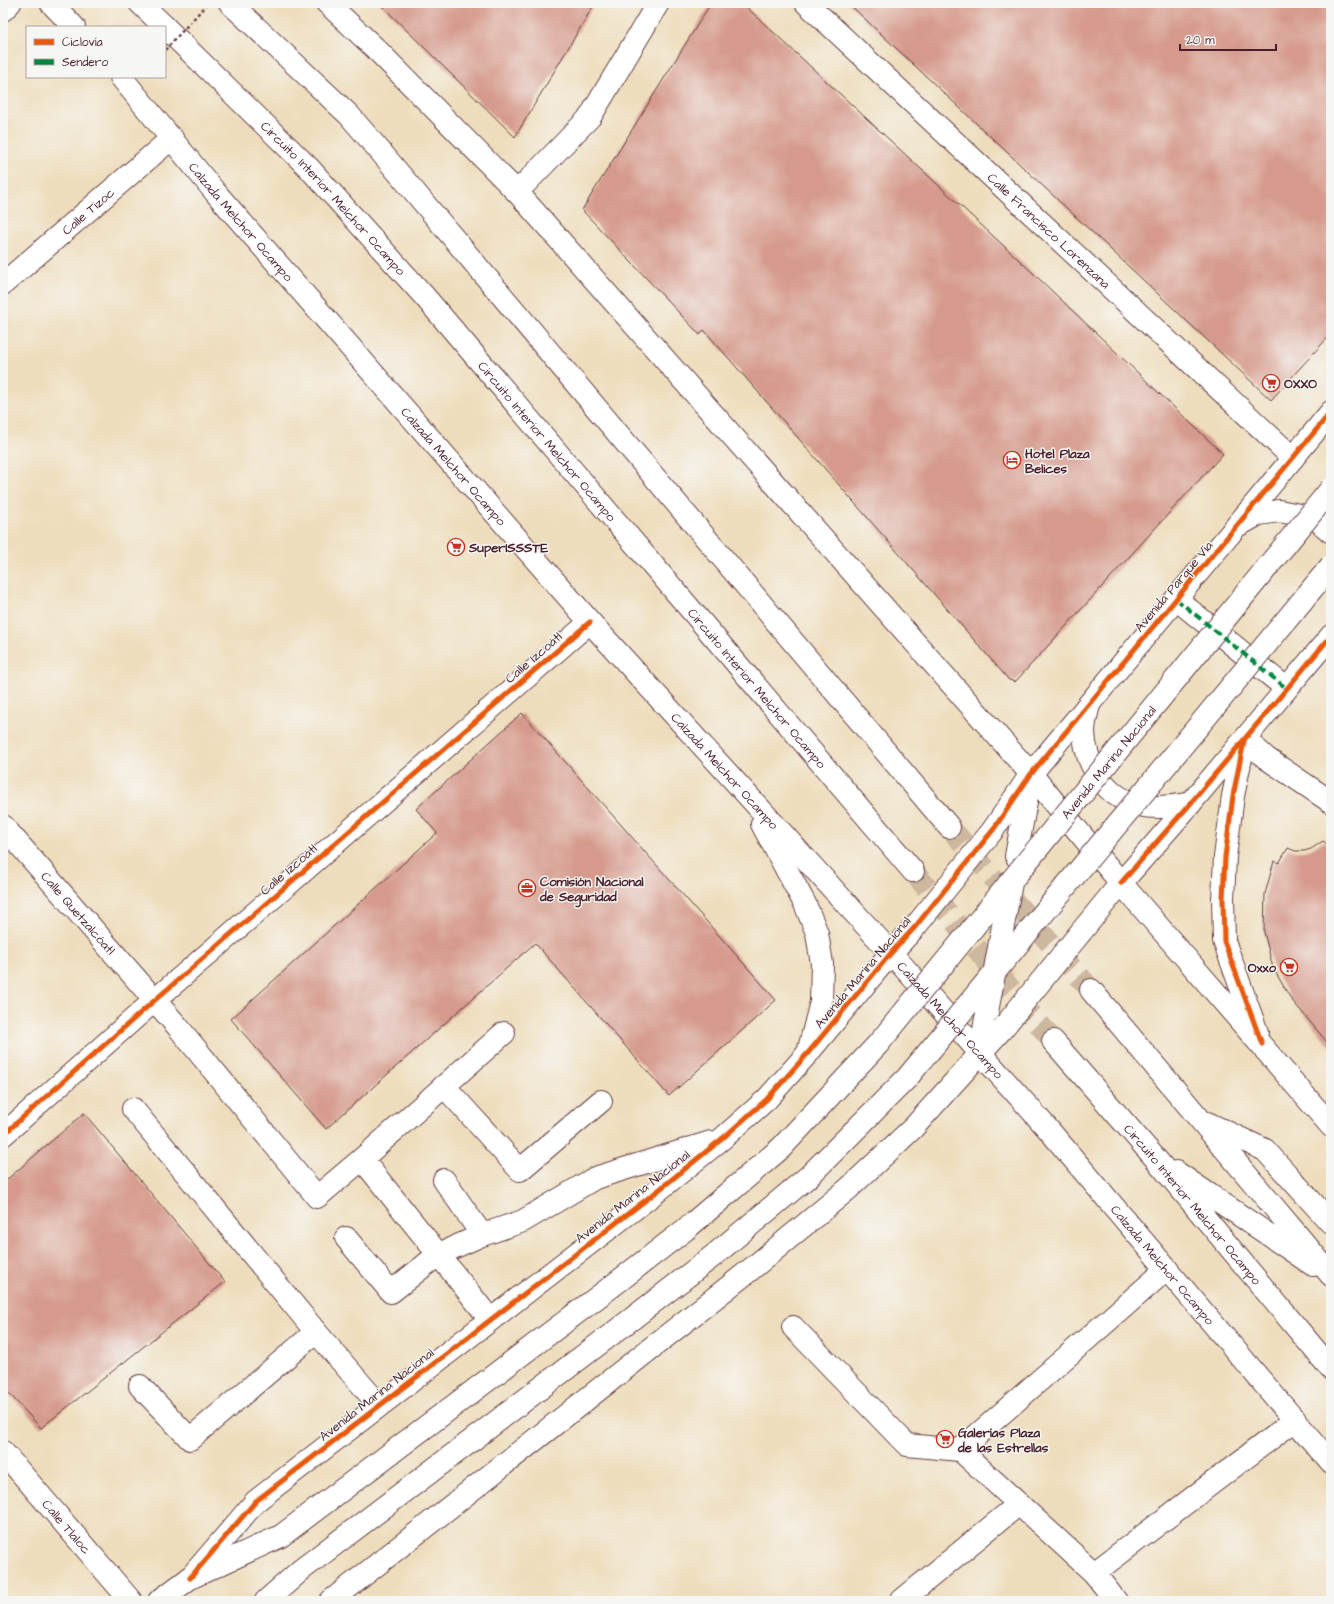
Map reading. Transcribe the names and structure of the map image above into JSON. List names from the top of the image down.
{
  "streets": {
    "main road": [
      "Circuito Interior Melchor Ocampo",
      "Calle Tizoc",
      "Calzada Melchor Ocampo",
      "Calle Francisco Lorenzana",
      "Avenida Parque Vía",
      "Calle Izcoátl",
      "Avenida Marina Nacional",
      "Calle Quetzalcóatl",
      "Calle Tlaloc"
    ]
  },
  "crossings": [
    ["Calle Tizoc", "Calzada Melchor Ocampo"],
    ["Calzada Melchor Ocampo", "Calle Izcoátl"],
    ["Calzada Melchor Ocampo", "Avenida Marina Nacional"],
    ["Calle Francisco Lorenzana", "Avenida Parque Vía"],
    ["Avenida Parque Vía", "Avenida Marina Nacional"],
    ["Calle Izcoátl", "Calle Quetzalcóatl"]
  ],
  "places": {
    "supermarket": [
      "OXXO",
      "SuperISSSTE",
      "Oxxo",
      "Galerías Plaza de las Estrellas"
    ],
    "hotel": ["Hotel Plaza Belices"],
    "office": ["Comisión Nacional de Seguridad"]
  },
  "legend": ["Ciclovía", "Sendero"],
  "scale_bar": "20 m"
}
